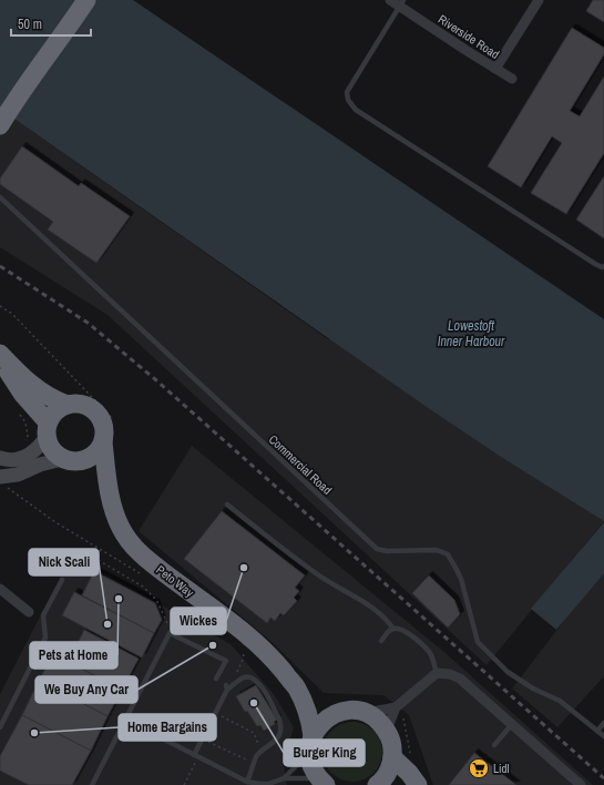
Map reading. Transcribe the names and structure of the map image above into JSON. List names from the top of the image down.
{
  "streets": {
    "highway": ["Peto Way"],
    "street": ["Riverside Road"],
    "lane": ["Commercial Road"]
  },
  "water": ["Lowestoft Inner Harbour"],
  "places": {
    "other": [
      "Wickes",
      "Pets at Home",
      "Nick Scali",
      "We Buy Any Car",
      "Burger King",
      "Home Bargains"
    ],
    "supermarket": ["Lidl"]
  },
  "scale_bar": "50 m"
}
